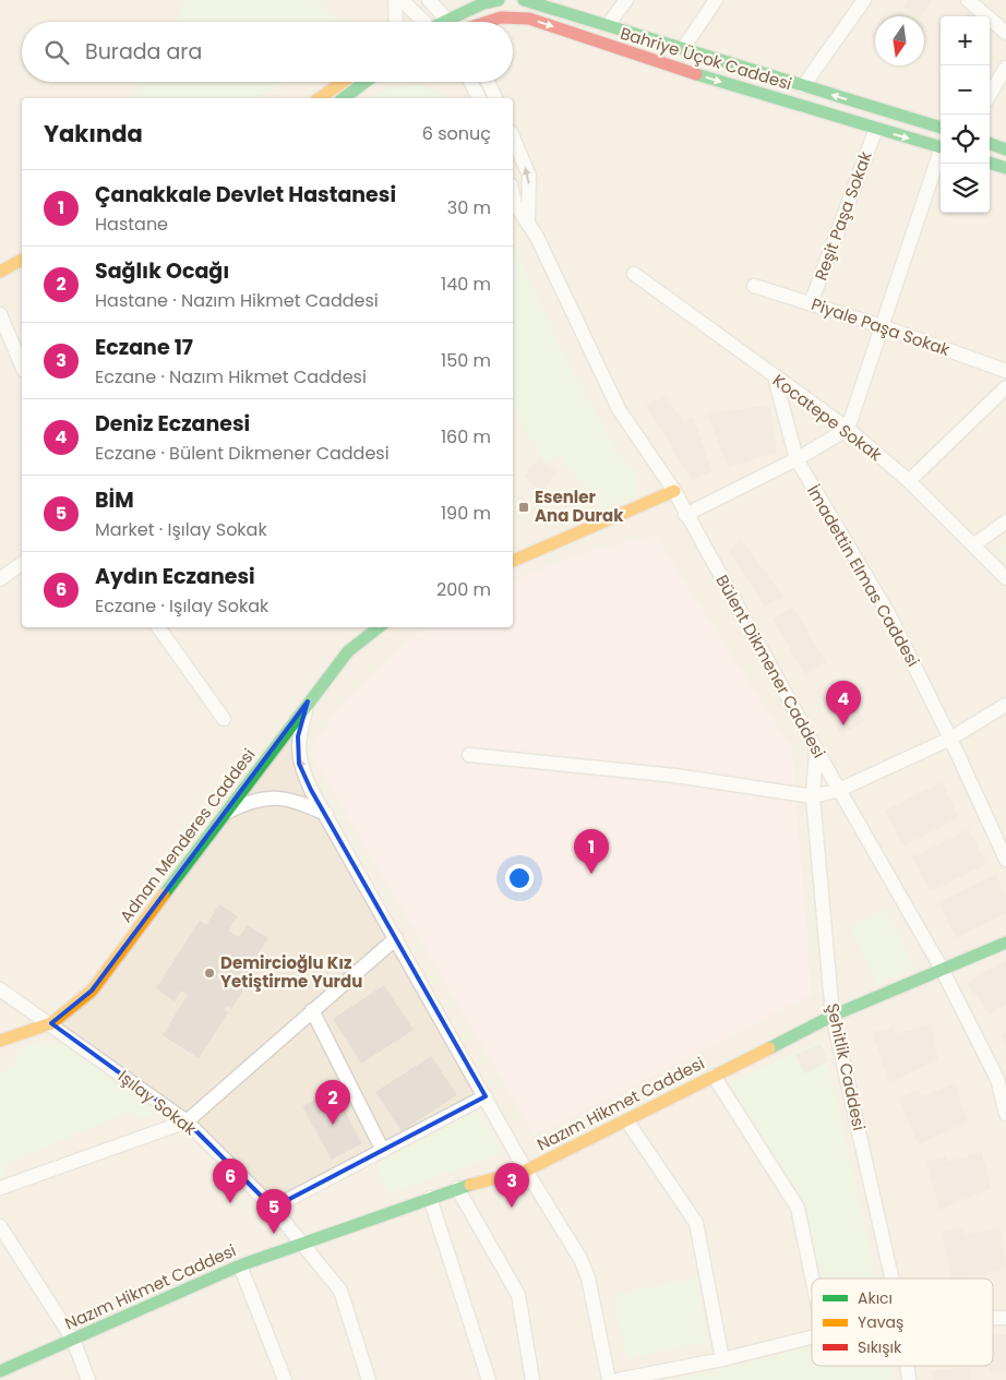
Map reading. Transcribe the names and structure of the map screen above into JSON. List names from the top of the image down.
{
  "streets": {
    "street": [
      "Bahriye Üçok Caddesi",
      "Reşit Paşa Sokak",
      "Piyale Paşa Sokak",
      "Kocatepe Sokak",
      "İmadettin Elmas Caddesi",
      "Bülent Dikmener Caddesi",
      "Adnan Menderes Caddesi",
      "Şehitlik Caddesi",
      "Işılay Sokak",
      "Nazım Hikmet Caddesi"
    ]
  },
  "crossings": [
    ["Bahriye Üçok Caddesi", "Reşit Paşa Sokak"],
    ["Reşit Paşa Sokak", "Piyale Paşa Sokak"],
    ["Kocatepe Sokak", "İmadettin Elmas Caddesi"],
    ["Bülent Dikmener Caddesi", "Şehitlik Caddesi"],
    ["Bülent Dikmener Caddesi", "Nazım Hikmet Caddesi"],
    ["Adnan Menderes Caddesi", "Işılay Sokak"],
    ["Şehitlik Caddesi", "Nazım Hikmet Caddesi"],
    ["Işılay Sokak", "Nazım Hikmet Caddesi"]
  ],
  "places": {
    "transit": ["Esenler Ana Durak"],
    "other": ["Demircioğlu Kız Yetiştirme Yurdu"]
  },
  "legend": ["Akıcı", "Yavaş", "Sıkışık"],
  "north": "bottom",
  "page": {
    "map_buttons": ["+", "−"],
    "search": "Burada ara",
    "heading": ["Yakında", "6 sonuç"],
    "list": [
      {
        "mark": "1",
        "name": "Çanakkale Devlet Hastanesi",
        "note": "Hastane",
        "value": "30 m"
      },
      {
        "mark": "2",
        "name": "Sağlık Ocağı",
        "note": "Hastane · Nazım Hikmet Caddesi",
        "value": "140 m"
      },
      {
        "mark": "3",
        "name": "Eczane 17",
        "note": "Eczane · Nazım Hikmet Caddesi",
        "value": "150 m"
      },
      {
        "mark": "4",
        "name": "Deniz Eczanesi",
        "note": "Eczane · Bülent Dikmener Caddesi",
        "value": "160 m"
      },
      {
        "mark": "5",
        "name": "BİM",
        "note": "Market · Işılay Sokak",
        "value": "190 m"
      },
      {
        "mark": "6",
        "name": "Aydın Eczanesi",
        "note": "Eczane · Işılay Sokak",
        "value": "200 m"
      }
    ],
    "pins": [
      "4",
      "1",
      "2",
      "6",
      "3",
      "5"
    ]
  }
}
